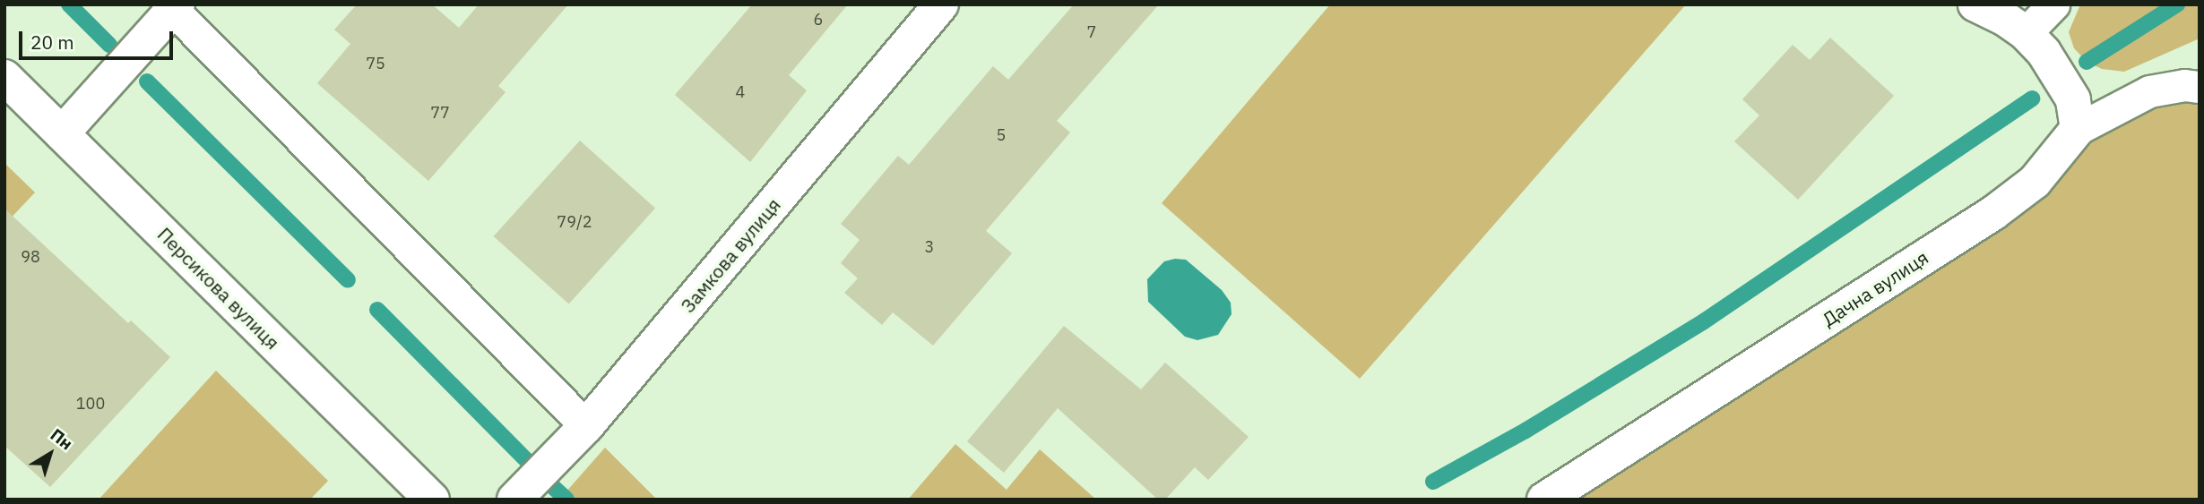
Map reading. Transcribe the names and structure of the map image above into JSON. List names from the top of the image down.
{
  "streets": {
    "street": ["Замкова вулиця", "Персикова вулиця", "Дачна вулиця"]
  },
  "house_numbers": [
    "6",
    "7",
    "75",
    "4",
    "77",
    "5",
    "79/2",
    "3",
    "98",
    "100"
  ],
  "scale_bar": "20 m",
  "north": "top right"
}
